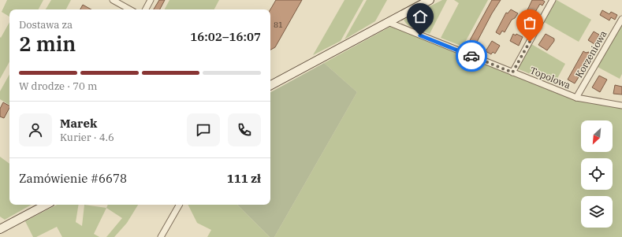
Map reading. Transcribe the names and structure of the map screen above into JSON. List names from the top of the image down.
{
  "streets": {
    "street": ["Korzeniowa", "Topolowa"]
  },
  "crossings": [
    ["Korzeniowa", "Topolowa"]
  ],
  "house_numbers": ["81"],
  "north": "bottom left",
  "page": {
    "heading": ["2 min", "Dostawa za", "16:02–16:07"],
    "panel": [
      "Marek",
      "Kurier · 4.6",
      "Zamówienie #6678",
      "111 zł"
    ],
    "bar": "W drodze · 70 m"
  }
}
